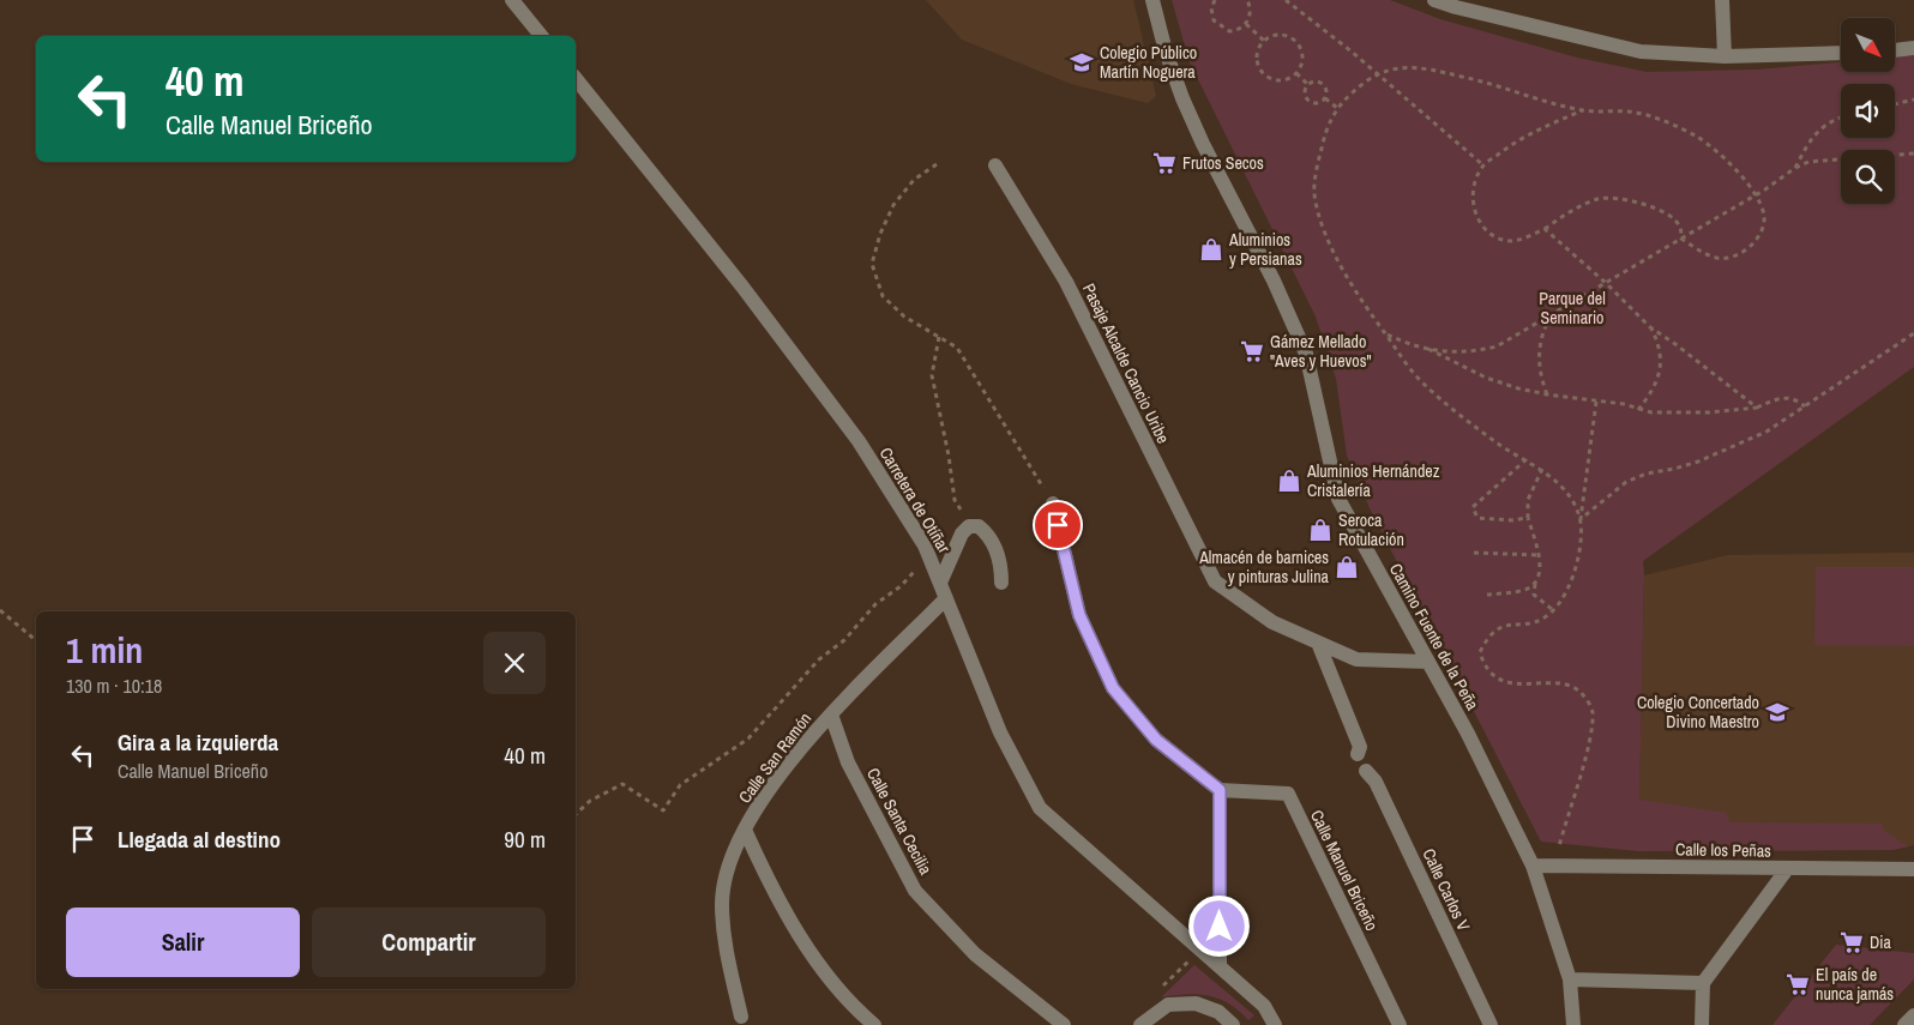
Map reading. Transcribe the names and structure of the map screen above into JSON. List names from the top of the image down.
{
  "streets": {
    "street": [
      "Pasaje Alcalde Cancio Uribe",
      "Carretera de Otíñar",
      "Camino Fuente de la Peña",
      "Calle San Ramón",
      "Calle Santa Cecilia",
      "Calle los Peñas",
      "Calle Manuel Briceño",
      "Calle Carlos V"
    ]
  },
  "crossings": [
    ["Carretera de Otíñar", "Calle San Ramón"],
    ["Camino Fuente de la Peña", "Calle los Peñas"],
    ["Calle San Ramón", "Calle Santa Cecilia"]
  ],
  "parks": ["Parque del Seminario"],
  "places": {
    "school or university": ["Colegio Público Martín Noguera", "Colegio Concertado Divino Maestro"],
    "supermarket": [
      "Frutos Secos",
      "Gámez Mellado \"Aves y Huevos\"",
      "Dia",
      "El país de nunca jamás"
    ],
    "shop": [
      "Aluminios y Persianas",
      "Aluminios Hernández Cristalería",
      "Seroca Rotulación",
      "Almacén de barnices y pinturas Julina"
    ]
  },
  "north": "bottom right",
  "page": {
    "turn": ["40 m", "Calle Manuel Briceño"],
    "heading": ["1 min", "130 m · 10:18"],
    "list": [
      {
        "name": "Gira a la izquierda",
        "note": "Calle Manuel Briceño",
        "value": "40 m"
      },
      {
        "name": "Llegada al destino",
        "value": "90 m"
      }
    ],
    "buttons": ["Salir", "Compartir"]
  }
}
